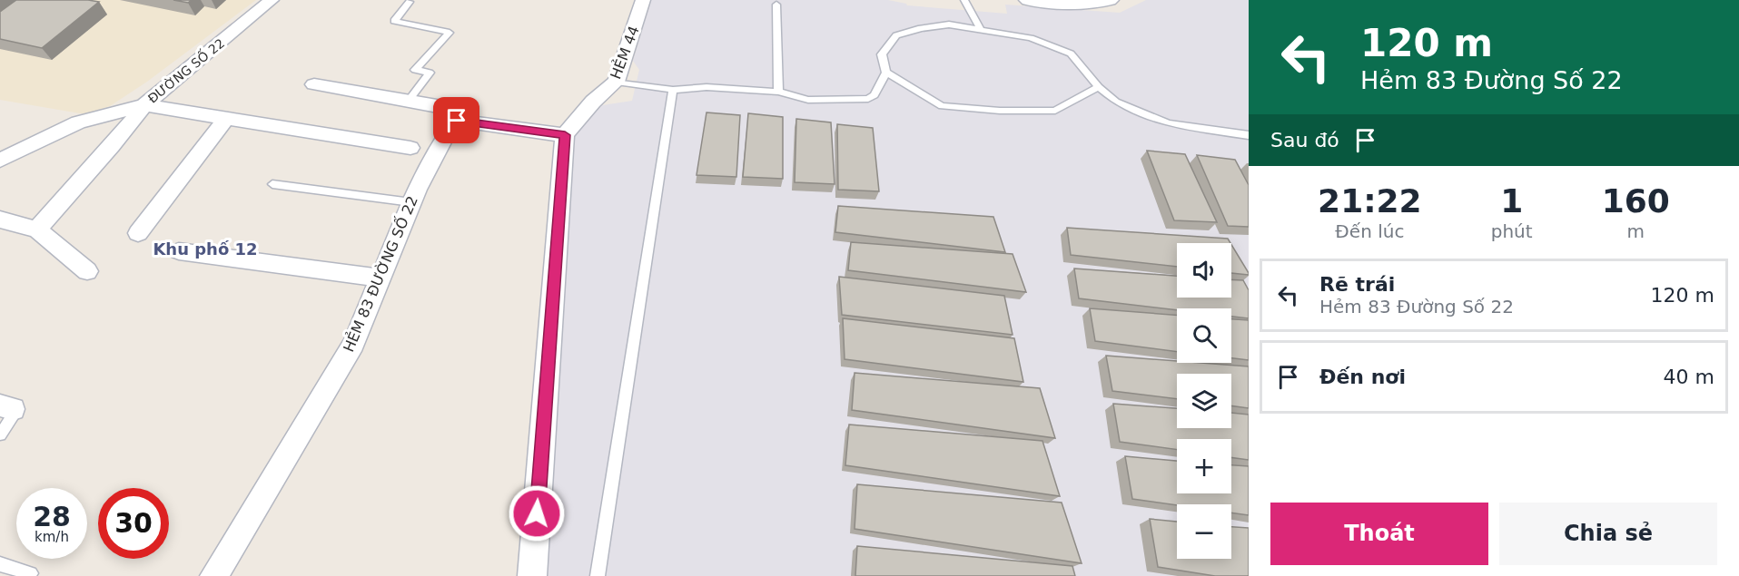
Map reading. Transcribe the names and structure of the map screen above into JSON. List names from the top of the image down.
{
  "streets": {
    "street": ["HẺM 44", "ĐƯỜNG SỐ 22", "HẺM 83 ĐƯỜNG SỐ 22"]
  },
  "districts": ["Khu phố 12"],
  "page": {
    "turn": ["120 m", "Hẻm 83 Đường Số 22"],
    "then": "Sau đó",
    "eta": [
      "21:22",
      "Đến lúc",
      "1",
      "phút",
      "160",
      "m"
    ],
    "map_buttons": ["+", "−"],
    "list": [
      {
        "name": "Rẽ trái",
        "note": "Hẻm 83 Đường Số 22",
        "value": "120 m"
      },
      {
        "name": "Đến nơi",
        "value": "40 m"
      }
    ],
    "speed": "28 km/h",
    "limit": "30",
    "buttons": ["Thoát", "Chia sẻ"]
  }
}
